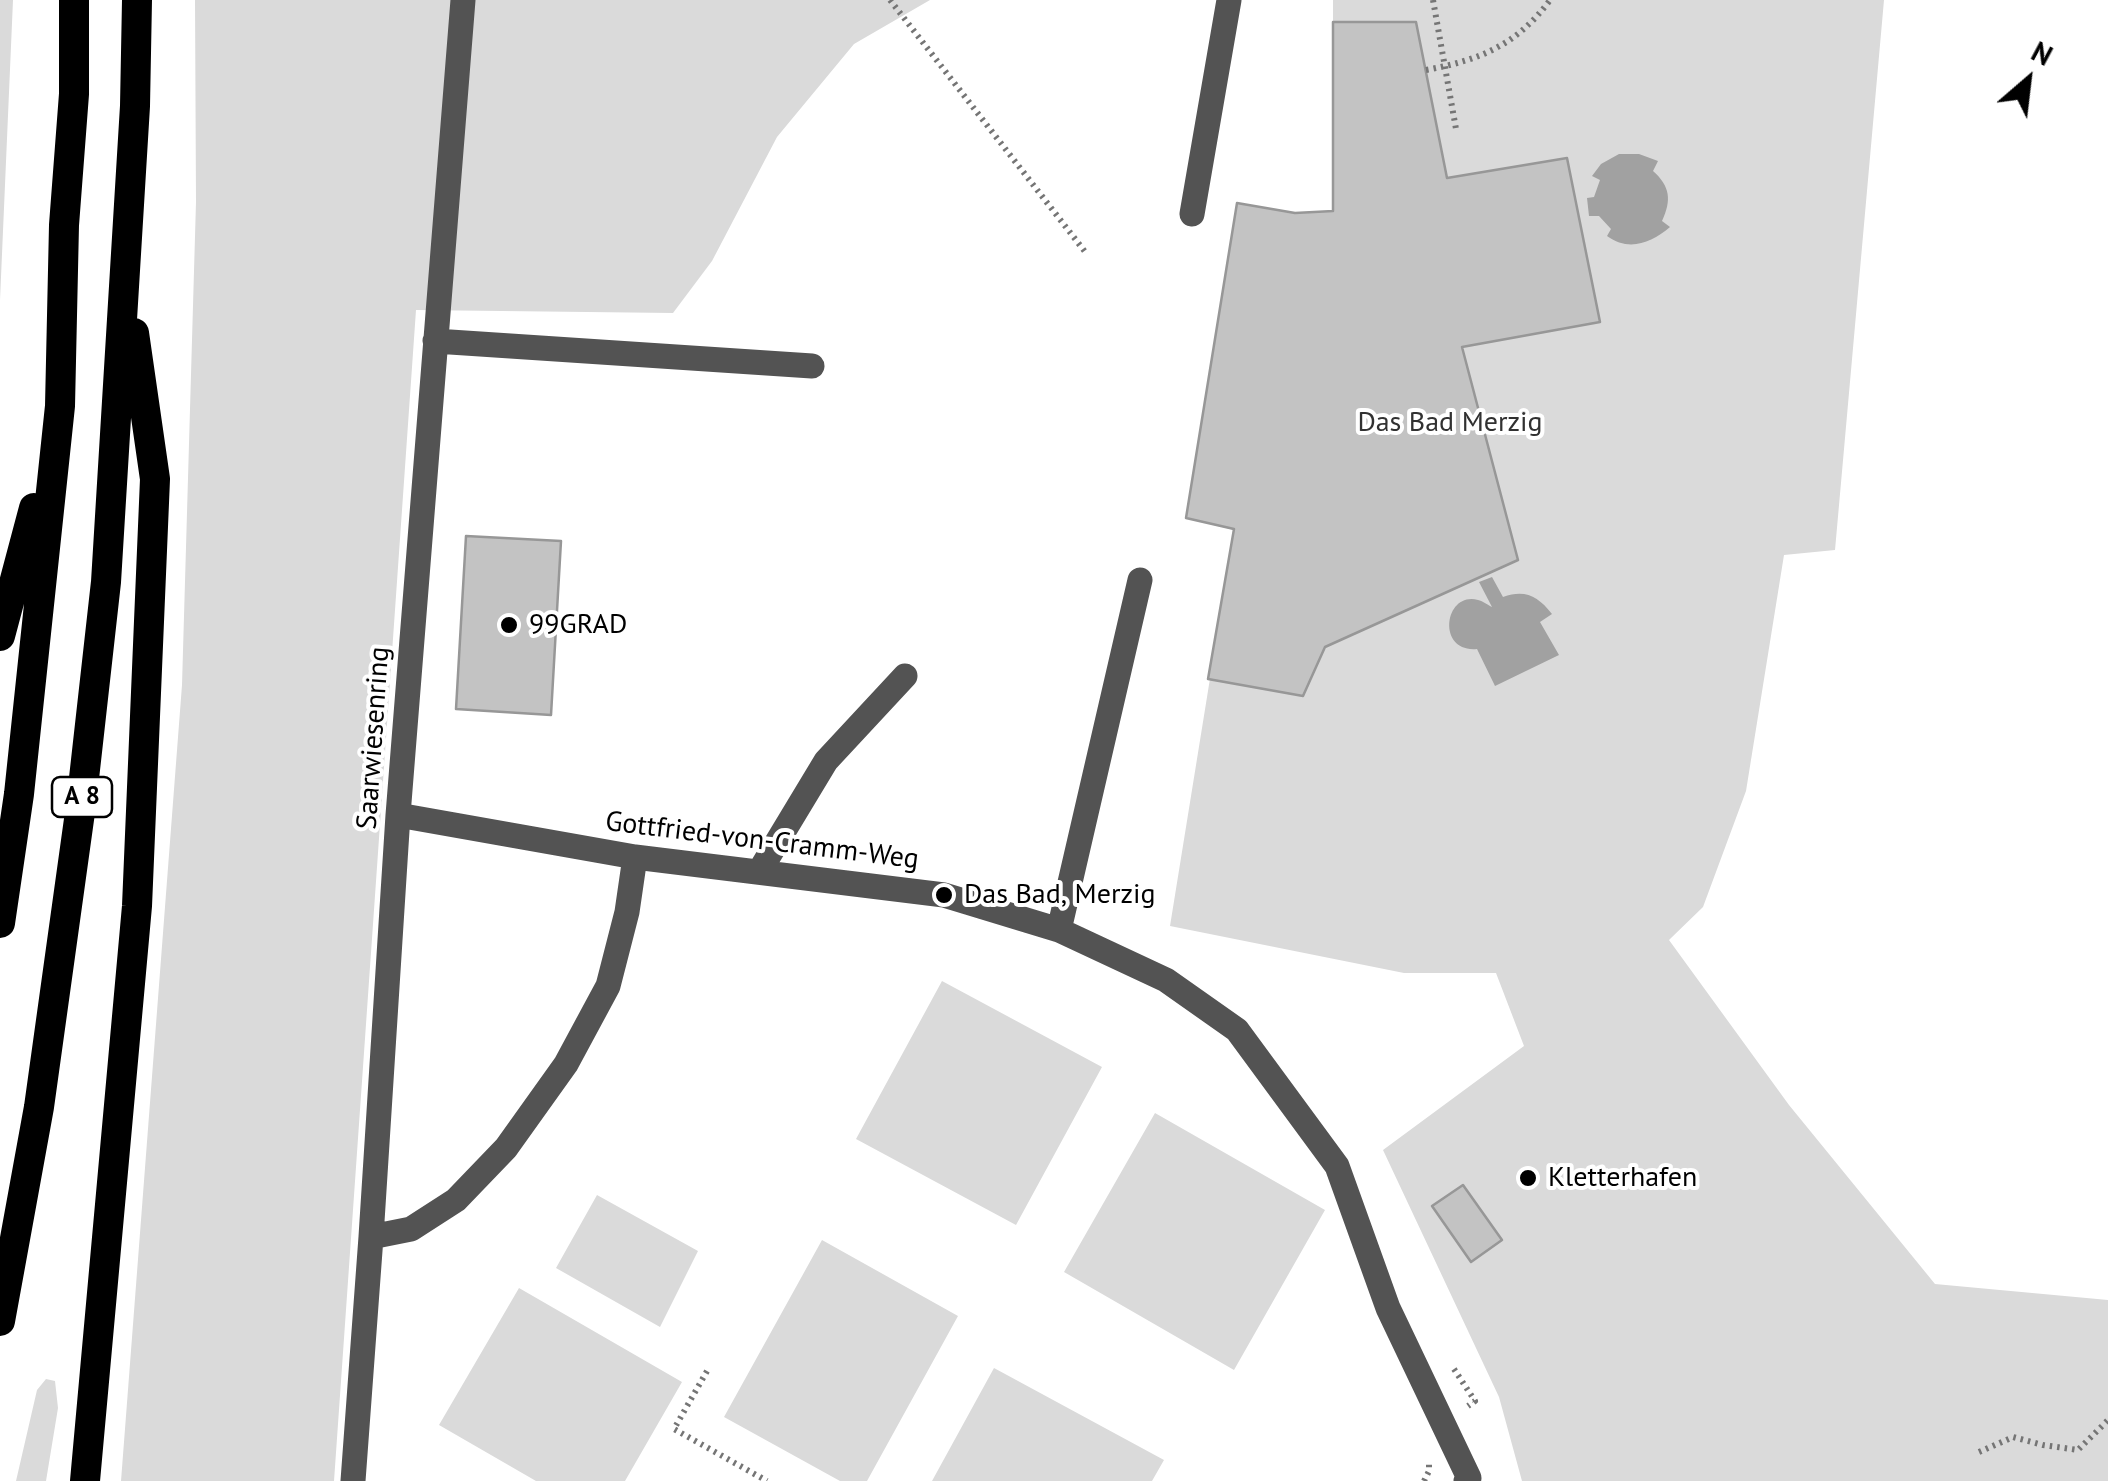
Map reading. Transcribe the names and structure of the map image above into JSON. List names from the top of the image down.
{
  "streets": {
    "highway": ["A 8"],
    "street": ["Saarwiesenring", "Gottfried-von-Cramm-Weg"]
  },
  "crossings": [
    ["Saarwiesenring", "Gottfried-von-Cramm-Weg"]
  ],
  "parks": ["Das Bad Merzig"],
  "places": ["99GRAD", "Das Bad, Merzig", "Kletterhafen"],
  "north": "top right"
}
